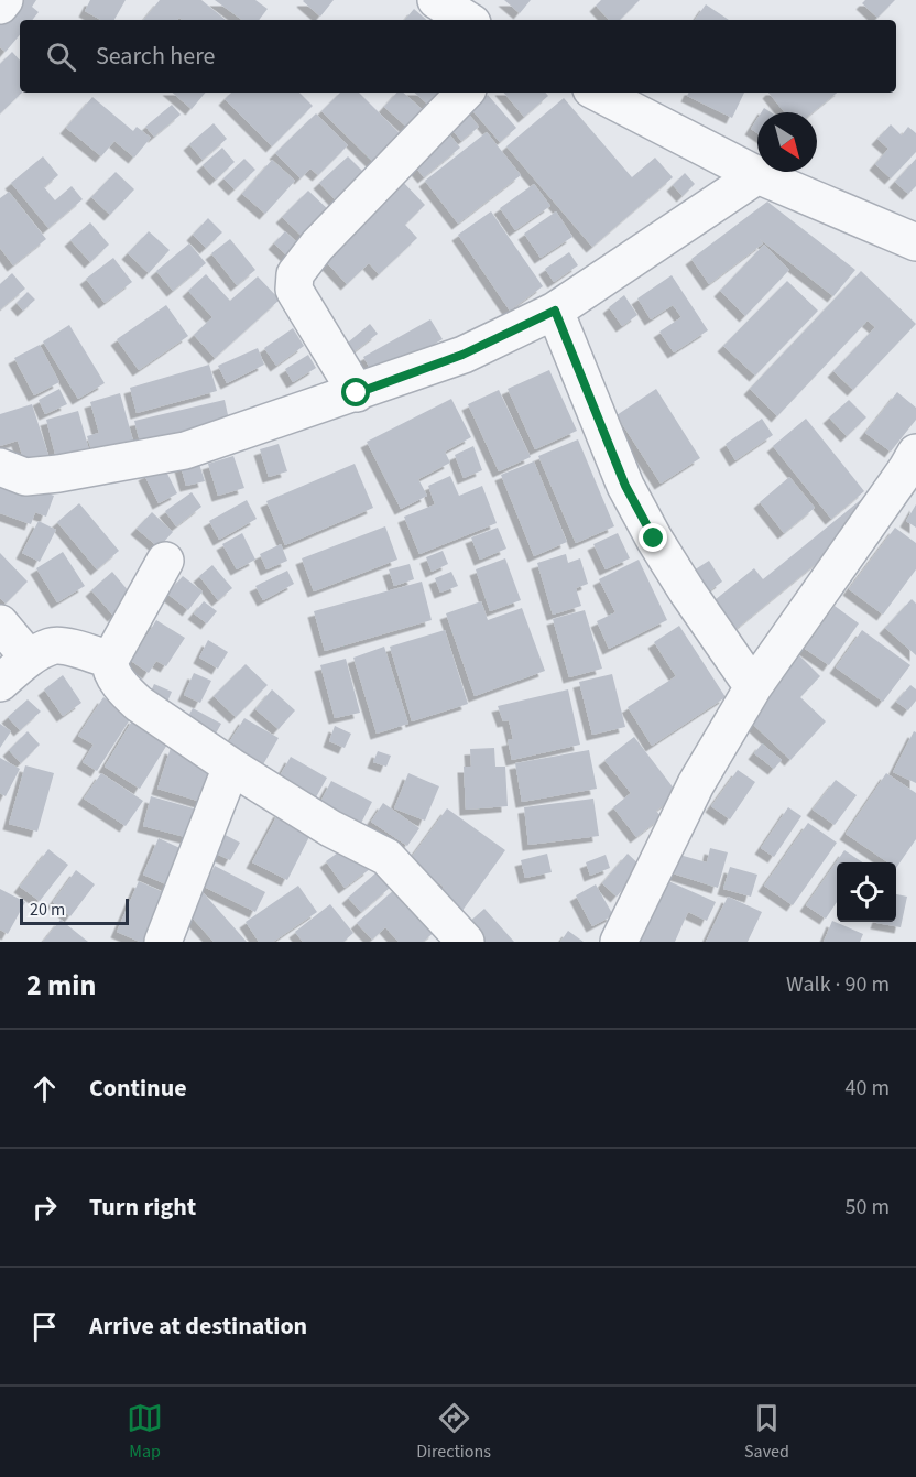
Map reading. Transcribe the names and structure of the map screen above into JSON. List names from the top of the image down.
{
  "scale_bar": "20 m",
  "north": "bottom right",
  "page": {
    "search": "Search here",
    "scale": "20 m",
    "heading": ["2 min", "Walk · 90 m"],
    "list": [
      ["Continue", "40 m"],
      ["Turn right", "50 m"],
      "Arrive at destination"
    ],
    "nav": ["Map", "Directions", "Saved"]
  }
}
